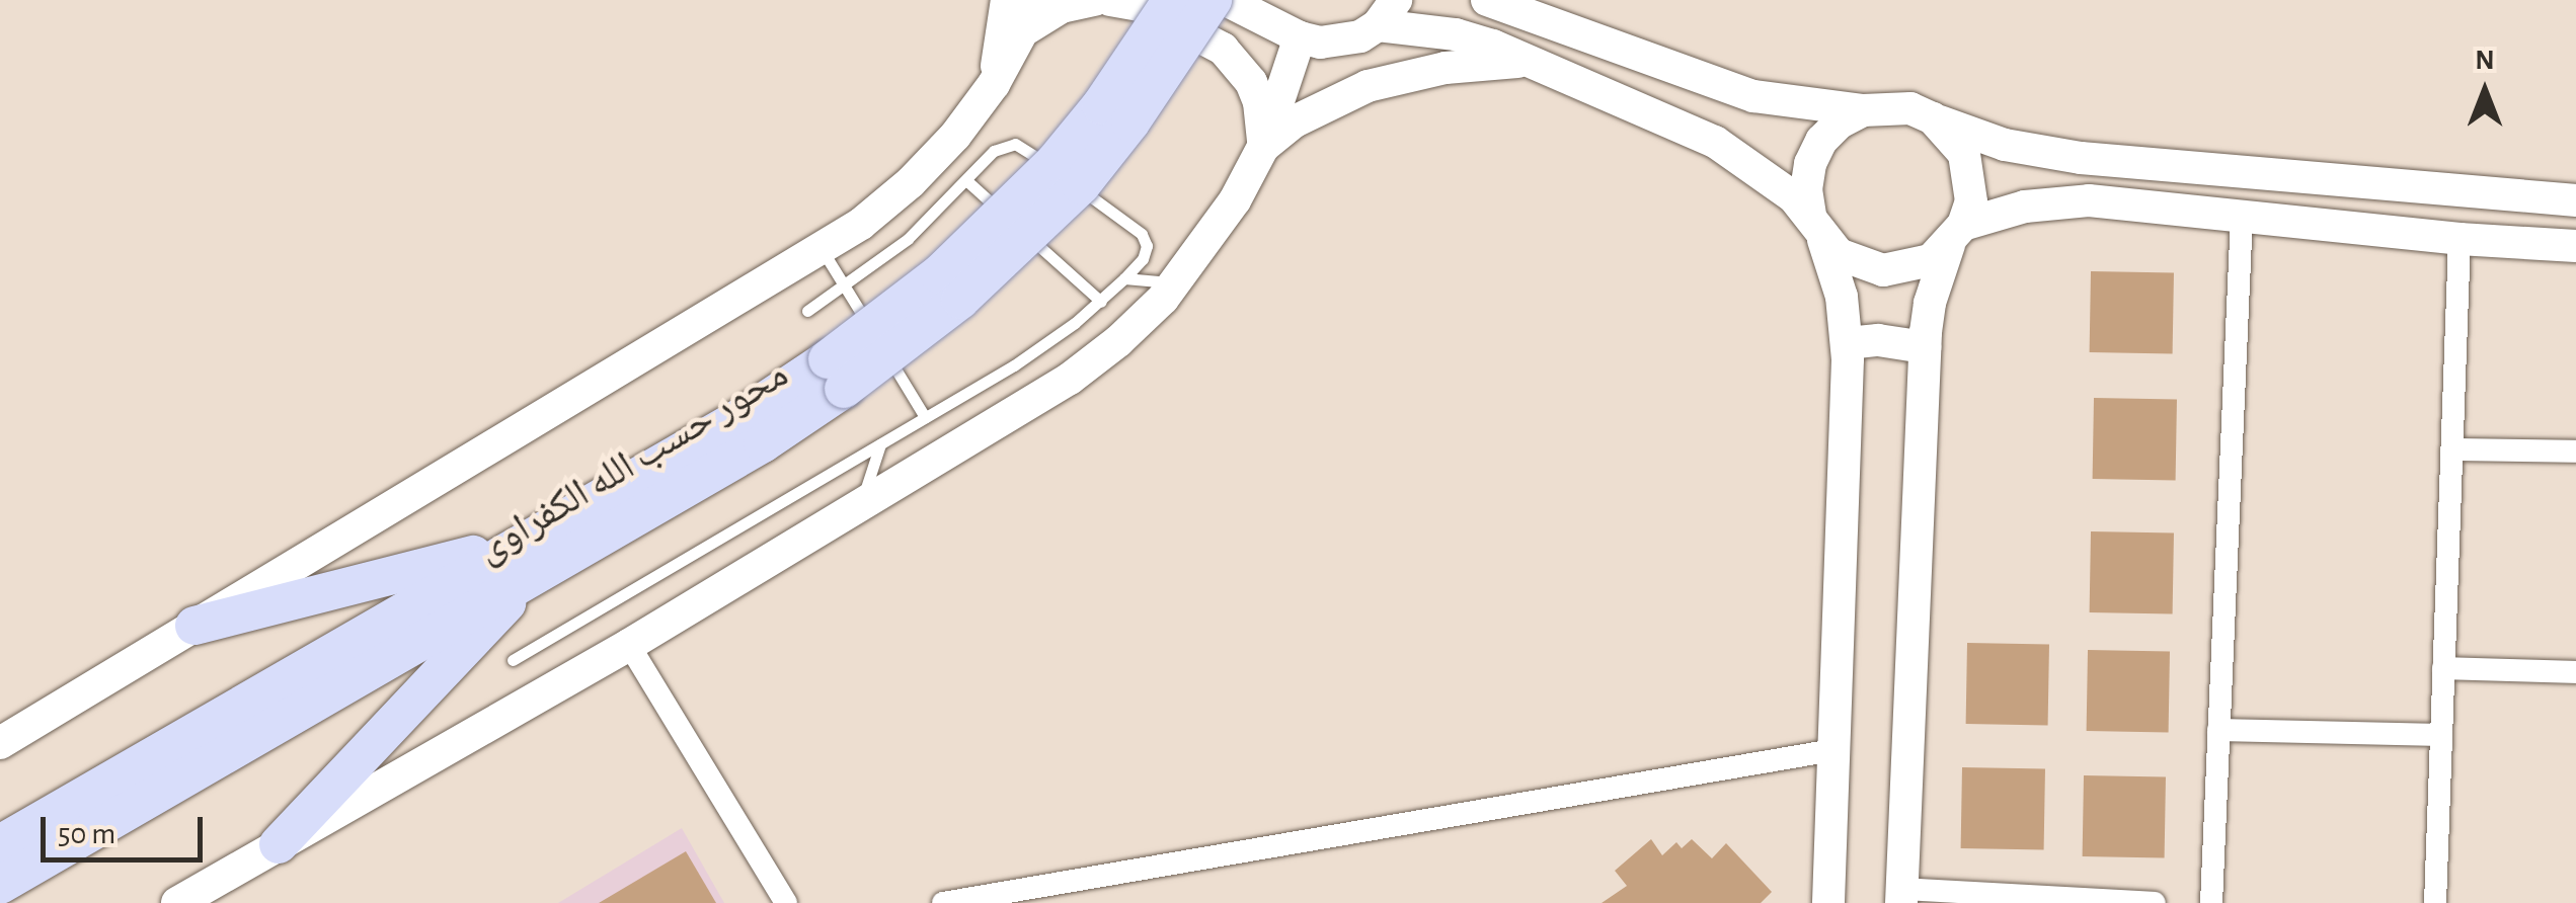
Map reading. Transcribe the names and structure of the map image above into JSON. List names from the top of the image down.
{
  "streets": {
    "main road": ["محور حسب الله الكفراوى"]
  },
  "scale_bar": "50 m",
  "north": "top"
}
